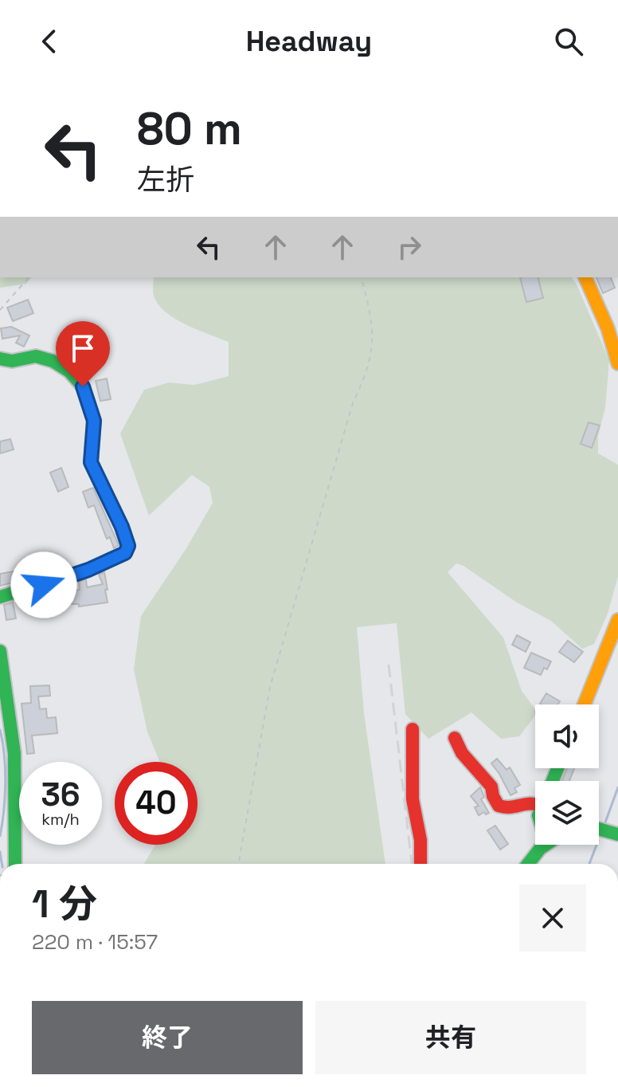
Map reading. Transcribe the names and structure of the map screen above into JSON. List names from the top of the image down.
{
  "page": {
    "header": "Headway",
    "turn": ["80 m", "左折"],
    "speed": "36 km/h",
    "limit": "40",
    "heading": ["1 分", "220 m · 15:57"],
    "buttons": ["終了", "共有"]
  }
}
